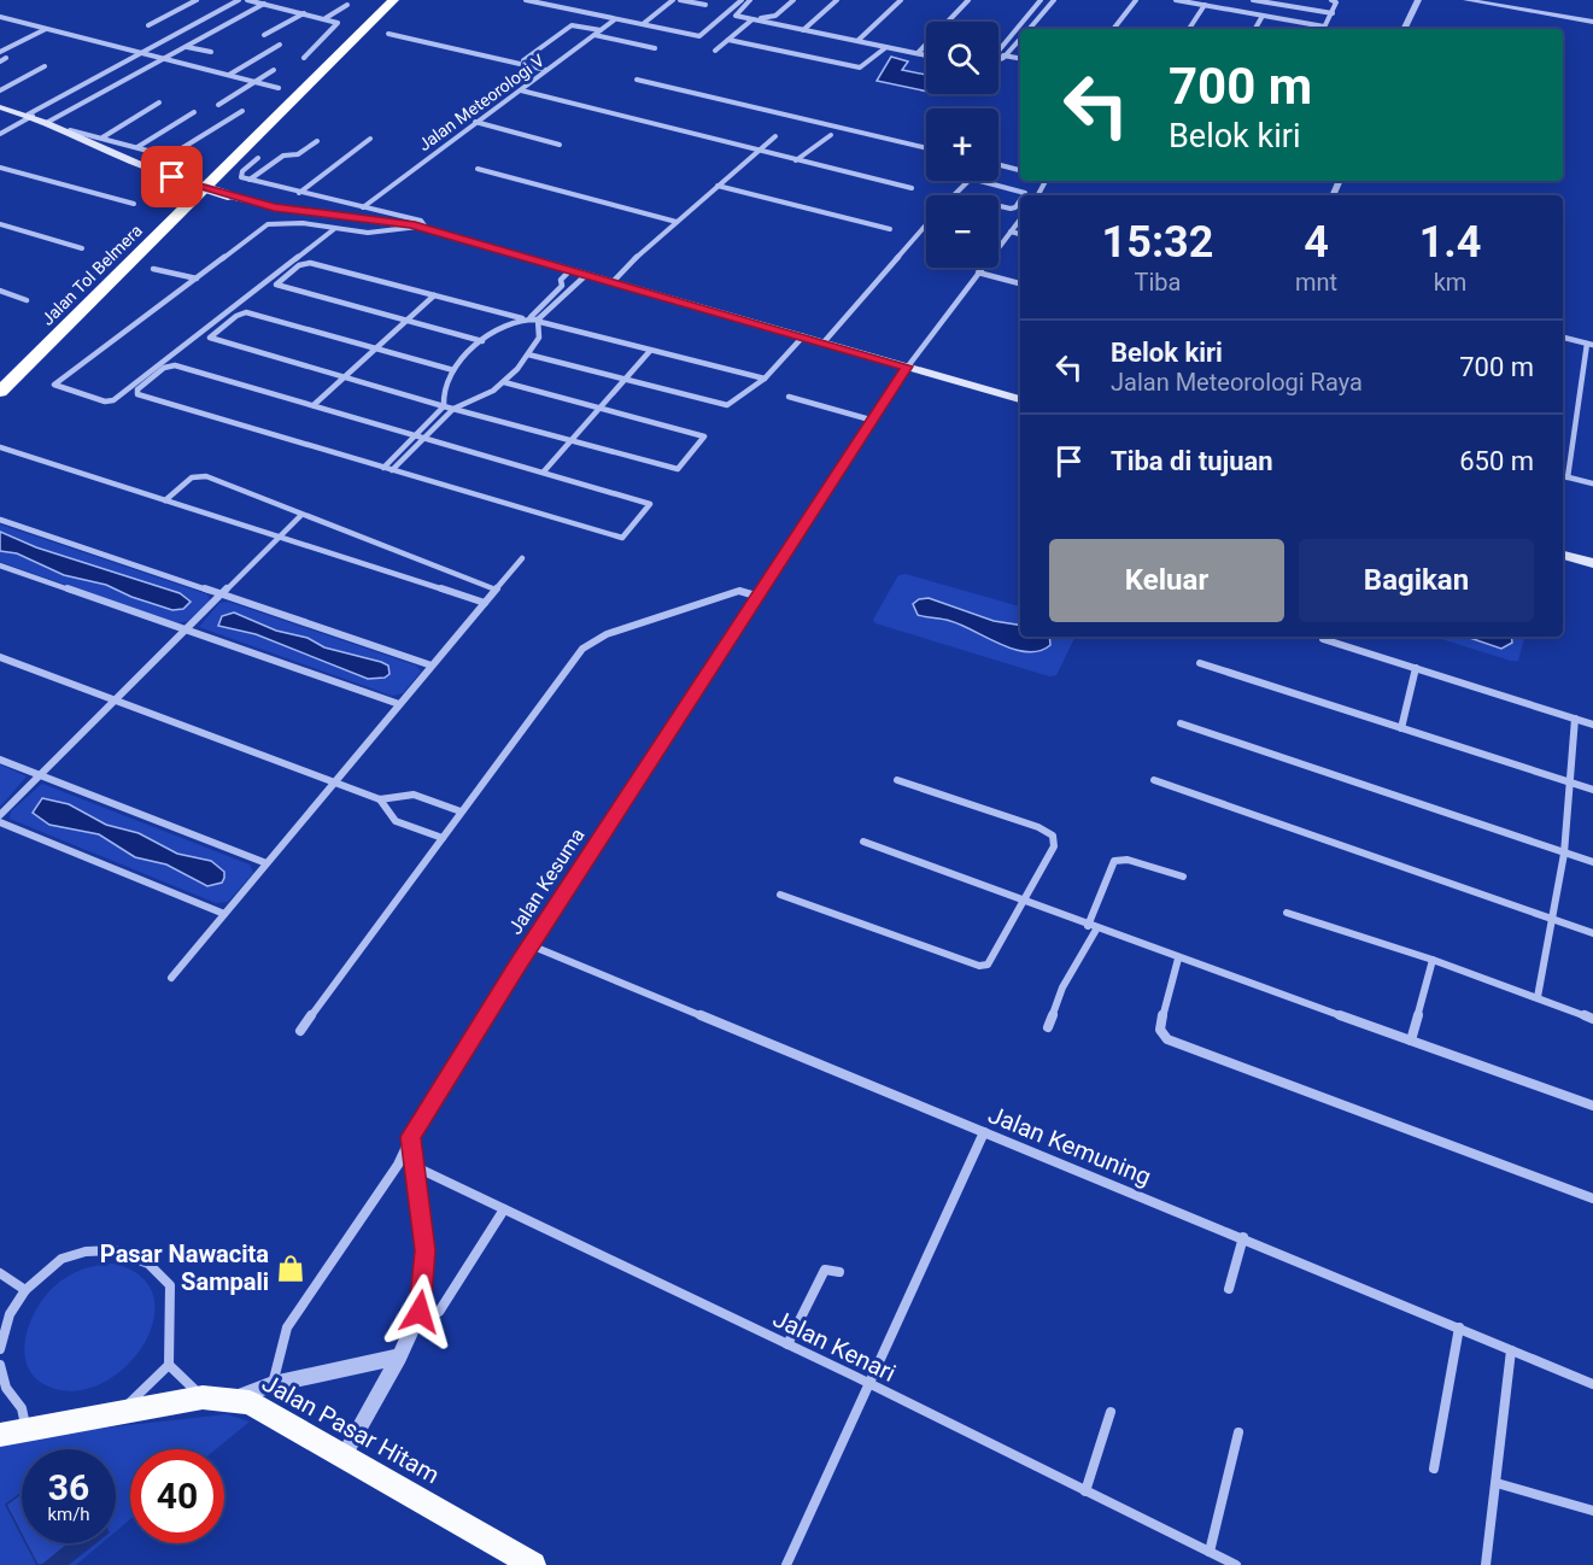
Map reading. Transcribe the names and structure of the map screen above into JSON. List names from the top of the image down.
{
  "streets": {
    "highway": ["Jalan Tol Belmera"],
    "main road": ["Jalan Pasar Hitam"],
    "street": [
      "Jalan Meteorologi V",
      "Jalan Kesuma",
      "Jalan Kemuning",
      "Jalan Kenari"
    ]
  },
  "crossings": [
    ["Jalan Kesuma", "Jalan Kemuning"]
  ],
  "places": {
    "shop": ["Pasar Nawacita Sampali"]
  },
  "page": {
    "map_buttons": ["+", "−"],
    "turn": ["700 m", "Belok kiri"],
    "eta": [
      "15:32",
      "Tiba",
      "4",
      "mnt",
      "1.4",
      "km"
    ],
    "list": [
      {
        "name": "Belok kiri",
        "note": "Jalan Meteorologi Raya",
        "value": "700 m"
      },
      {
        "name": "Tiba di tujuan",
        "value": "650 m"
      }
    ],
    "buttons": ["Keluar", "Bagikan"],
    "speed": "36 km/h",
    "limit": "40"
  }
}
